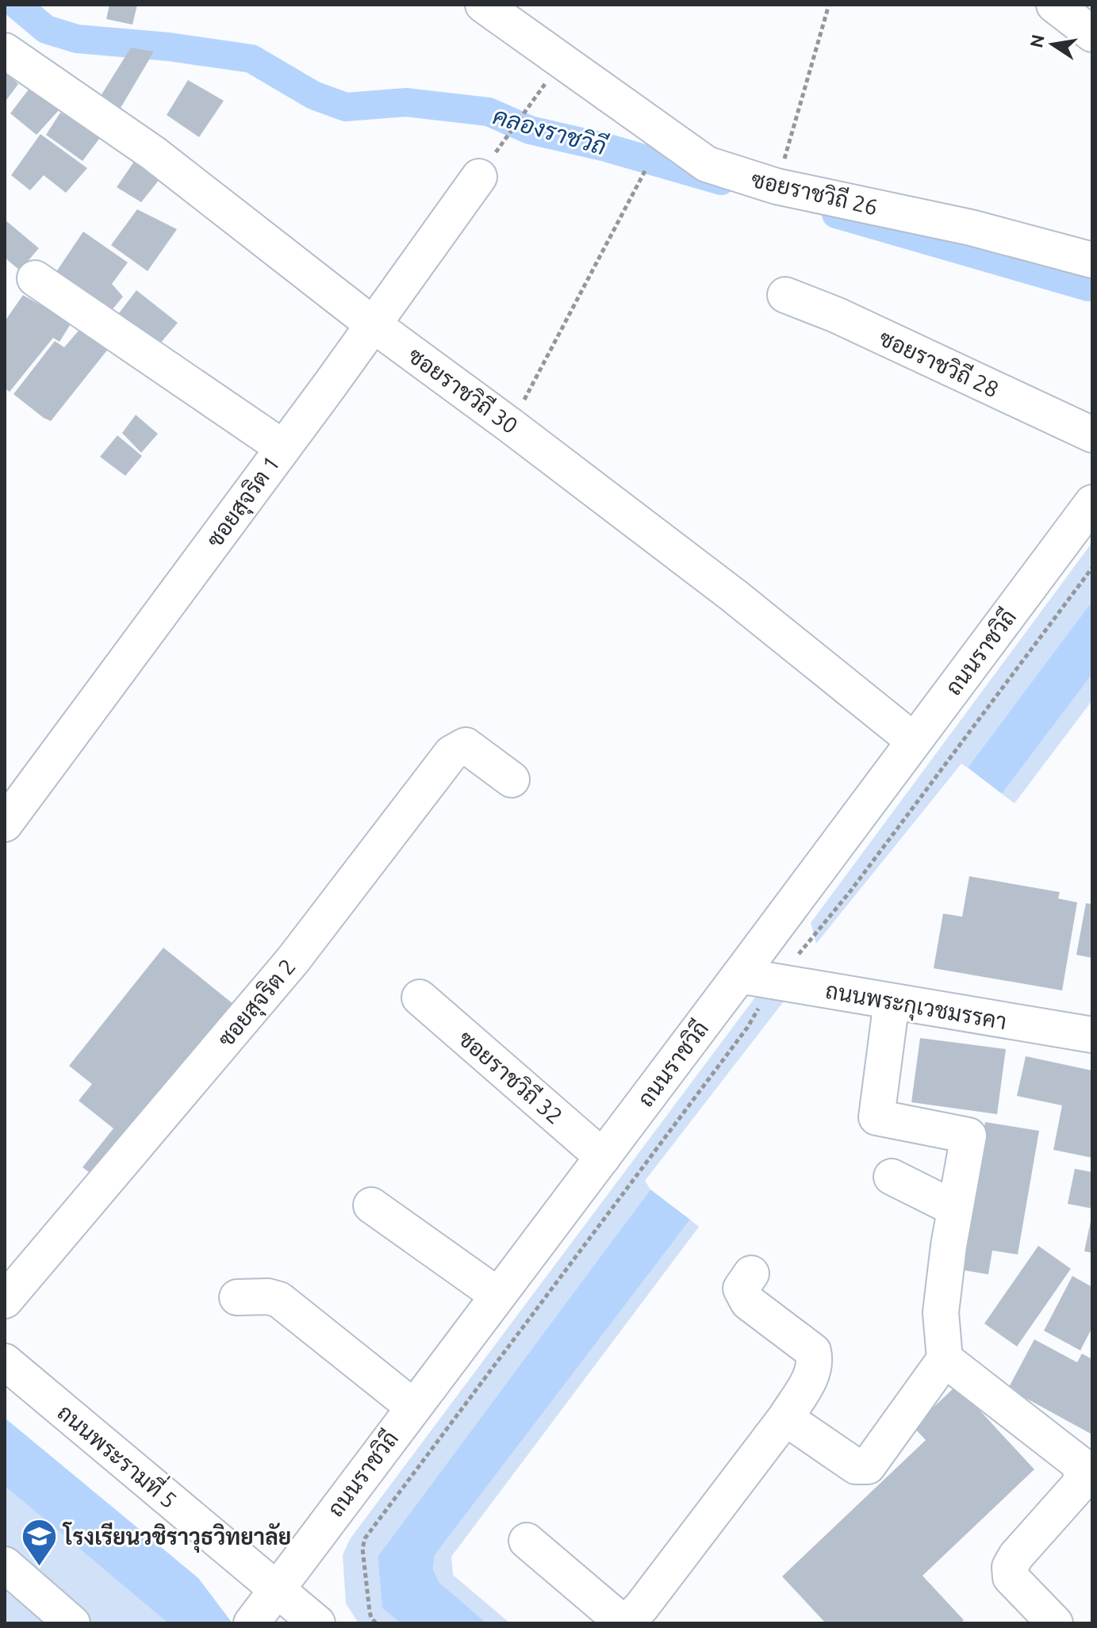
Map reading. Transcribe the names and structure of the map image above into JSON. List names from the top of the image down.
{
  "streets": {
    "street": [
      "ซอยราชวิถี 26",
      "ซอยราชวิถี 28",
      "ซอยราชวิถี 30",
      "ซอยสุจริต 1",
      "ถนนราชวิถี",
      "ซอยสุจริต 2",
      "ถนนพระกุเวชมรรคา",
      "ซอยราชวิถี 32",
      "ถนนพระรามที่ 5"
    ]
  },
  "crossings": [
    ["ซอยราชวิถี 30", "ซอยสุจริต 1"],
    ["ซอยราชวิถี 30", "ถนนราชวิถี"],
    ["ถนนราชวิถี", "ถนนพระกุเวชมรรคา"],
    ["ถนนราชวิถี", "ซอยราชวิถี 32"],
    ["ถนนราชวิถี", "ถนนพระรามที่ 5"]
  ],
  "water": ["คลองราชวิถี"],
  "places": {
    "school or university": ["โรงเรียนวชิราวุธวิทยาลัย"]
  },
  "north": "left"
}
